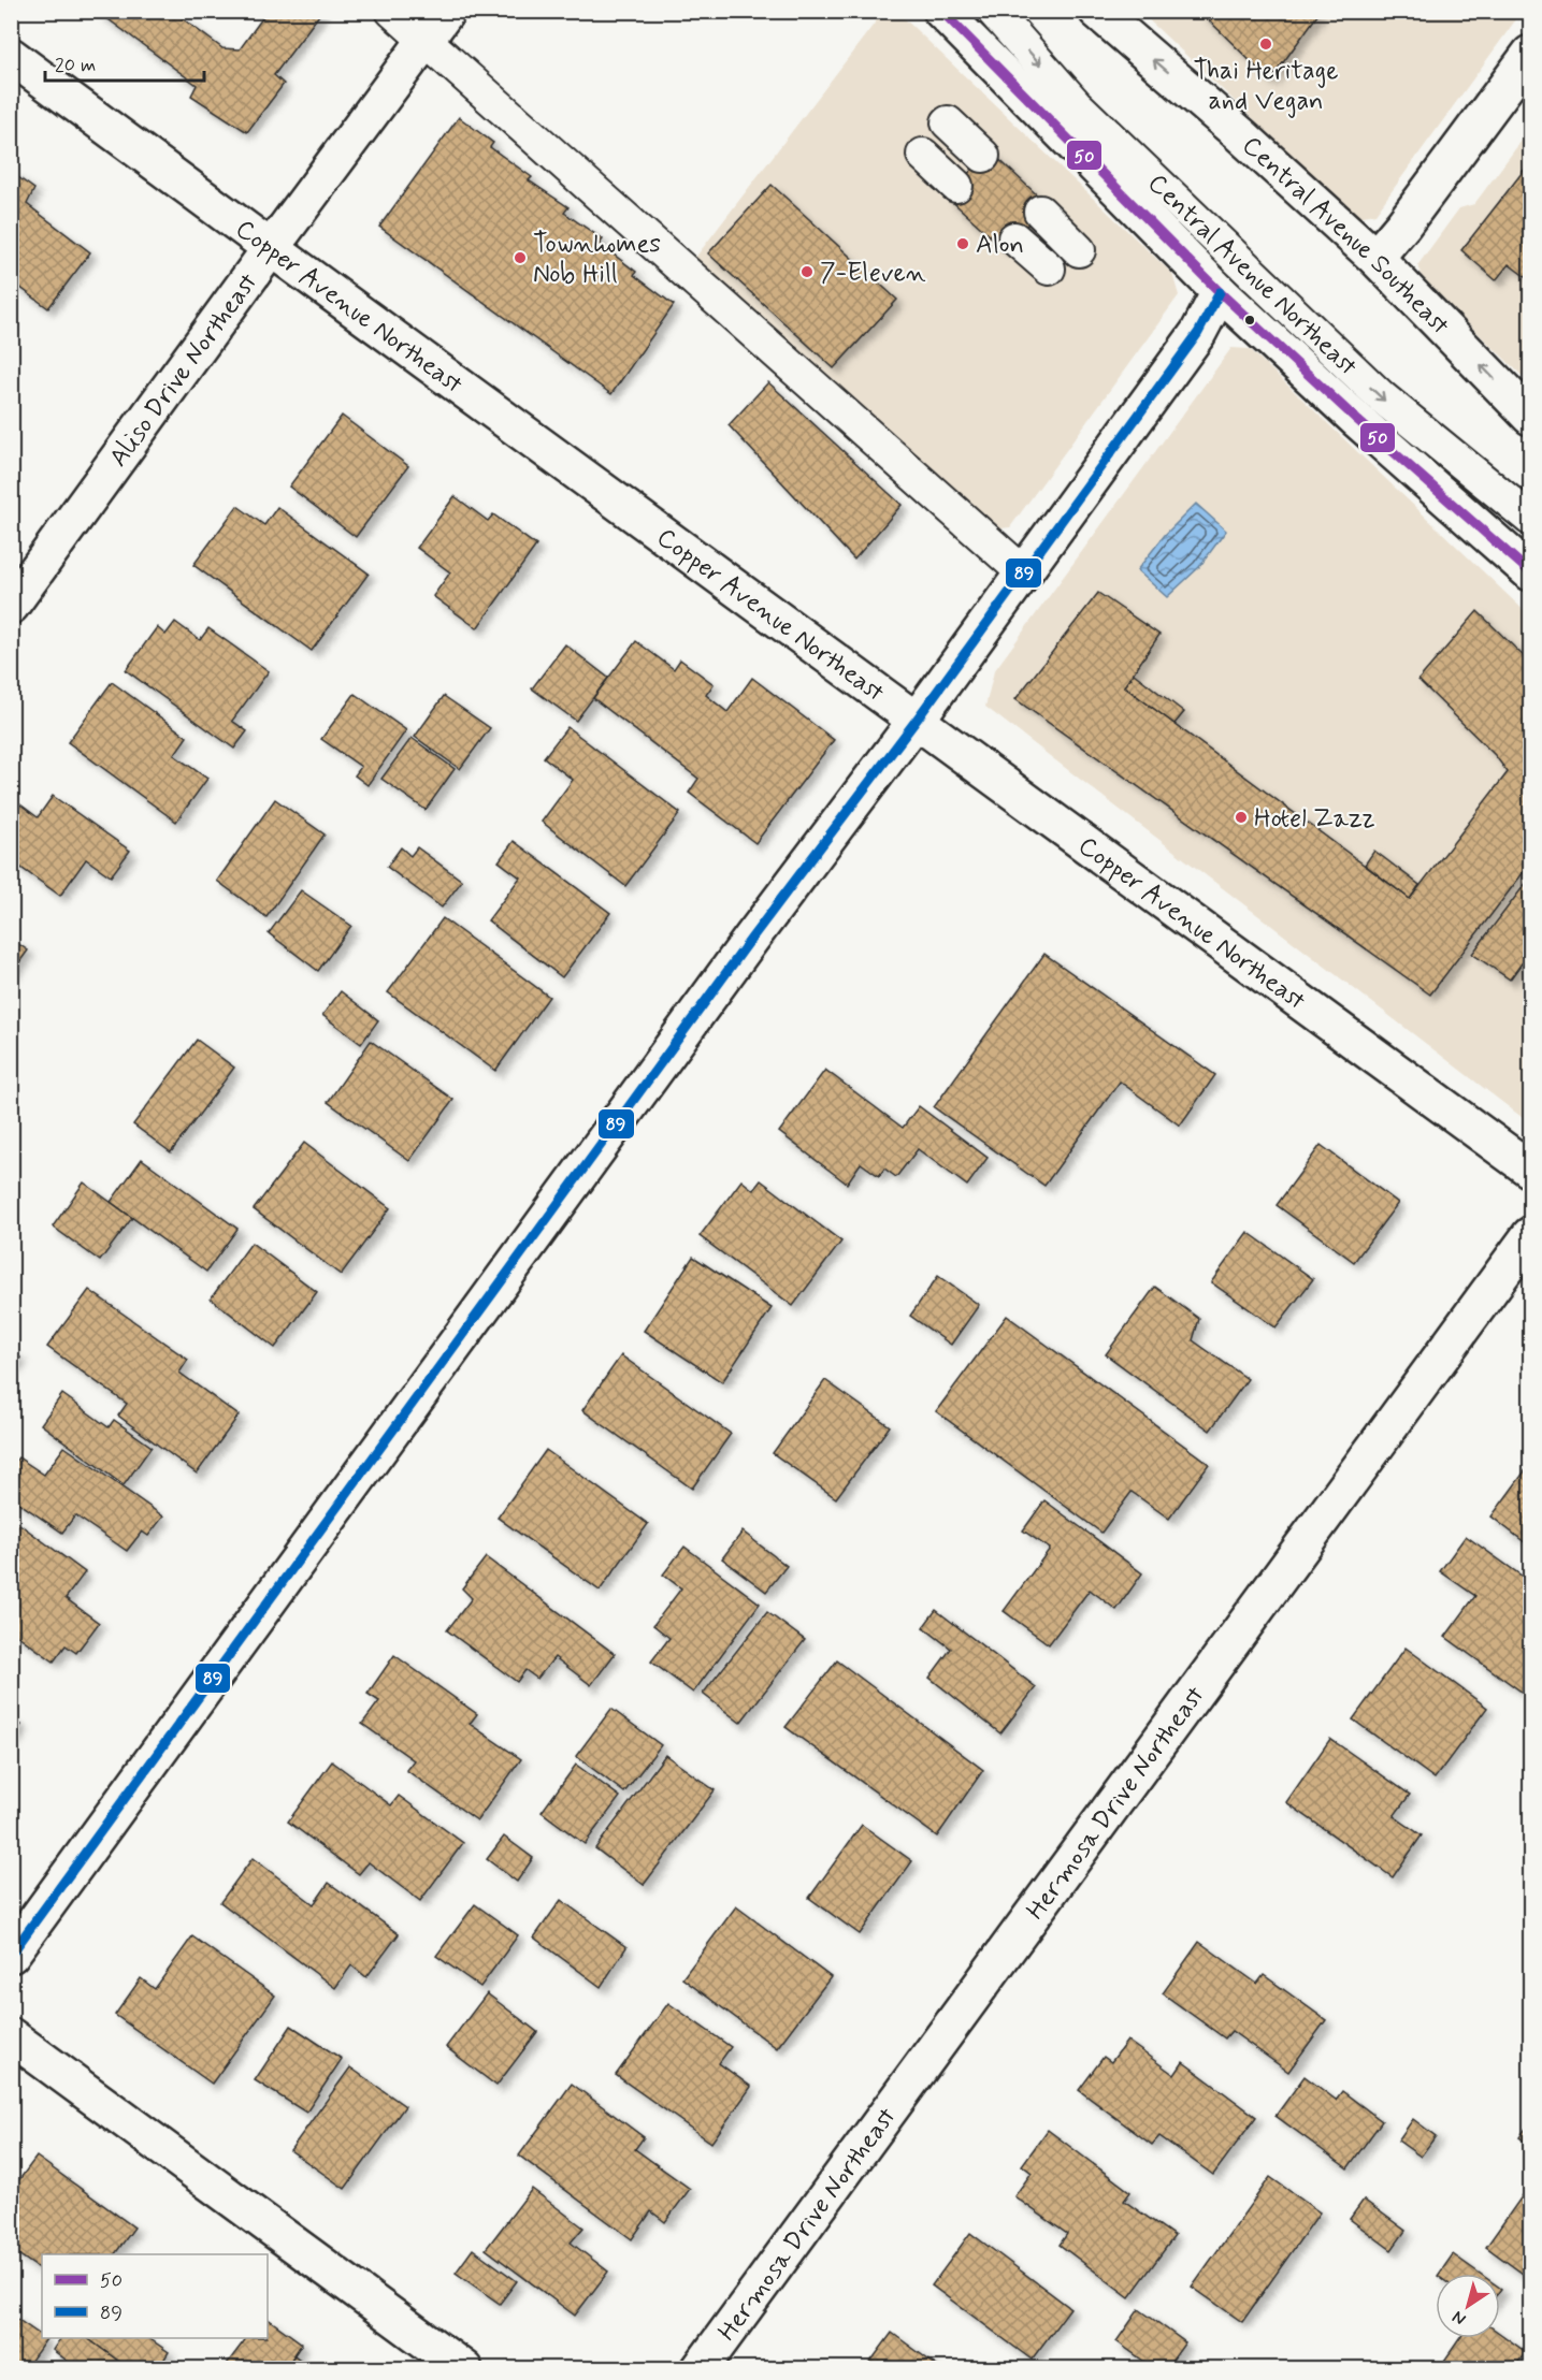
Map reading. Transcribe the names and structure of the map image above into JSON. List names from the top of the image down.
{
  "streets": {
    "street": [
      "Central Avenue Southeast",
      "Central Avenue Northeast",
      "Copper Avenue Northeast",
      "Aliso Drive Northeast",
      "Hermosa Drive Northeast"
    ]
  },
  "crossings": [
    ["Copper Avenue Northeast", "Aliso Drive Northeast"]
  ],
  "one_way": ["Central Avenue Southeast"],
  "places": [
    "Thai Heritage and Vegan",
    "Alon",
    "Townhomes Nob Hill",
    "7-Eleven",
    "Hotel Zazz"
  ],
  "lines": ["transit line 50", "transit line 89"],
  "legend": ["50", "89"],
  "scale_bar": "20 m",
  "north": "bottom left"
}
